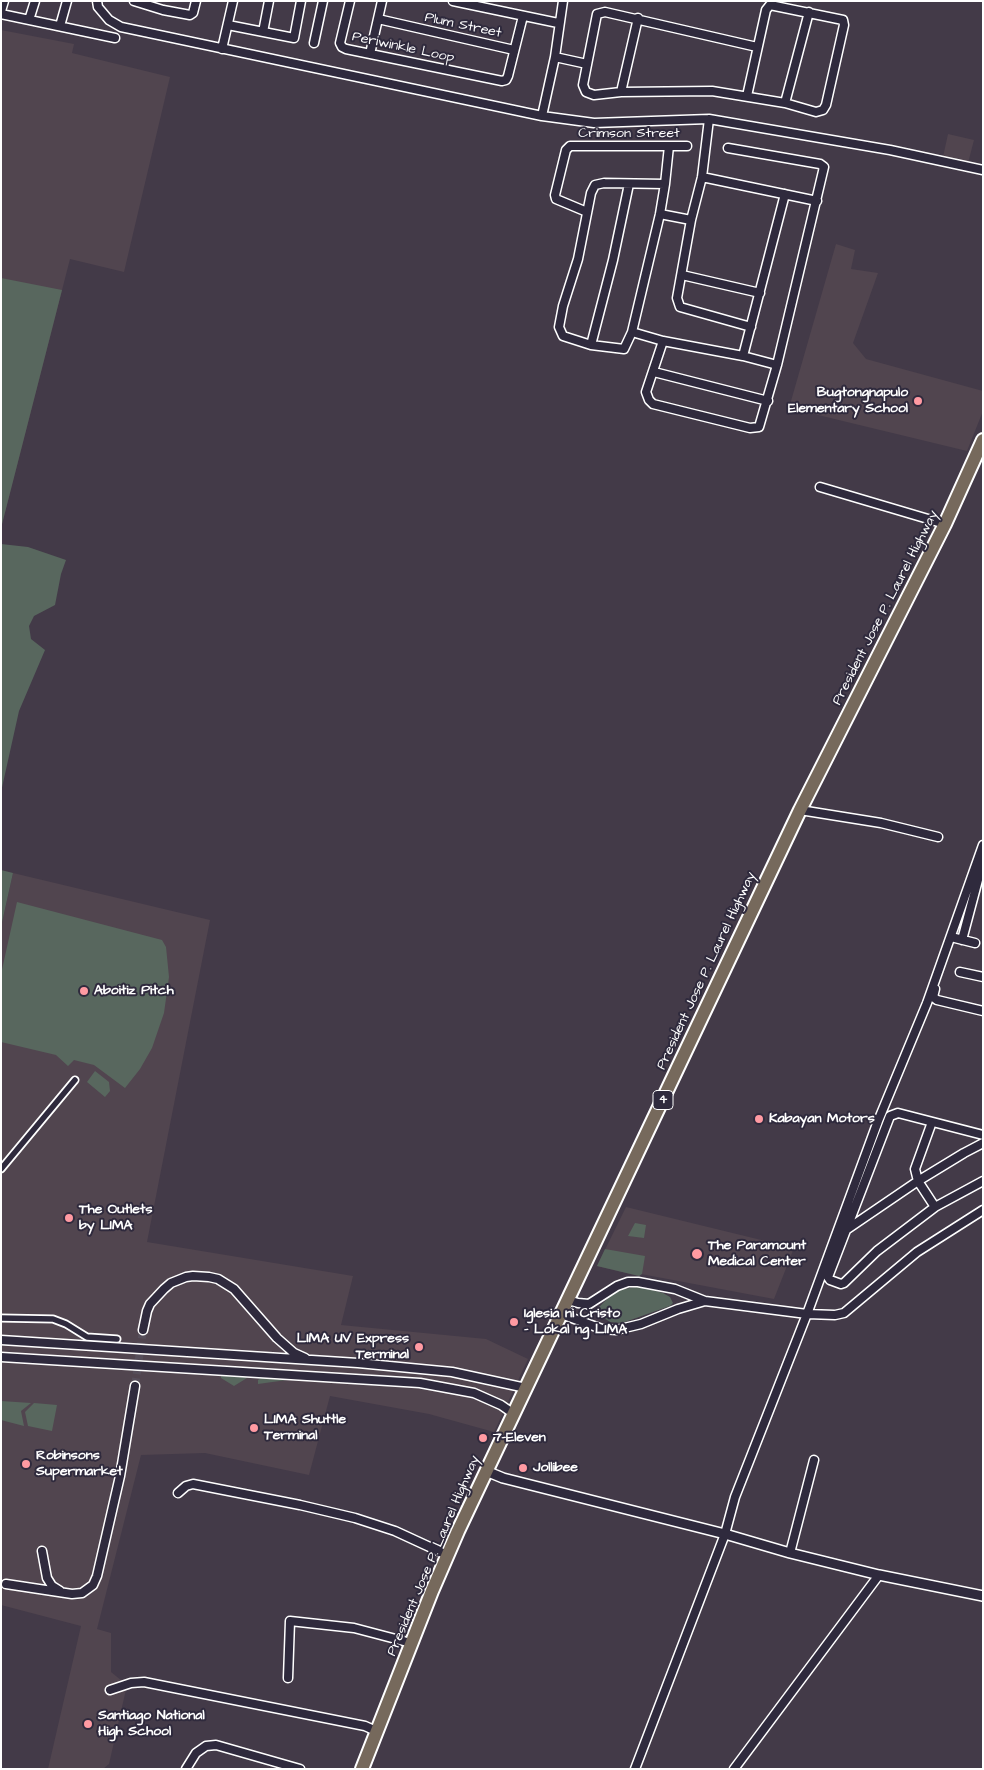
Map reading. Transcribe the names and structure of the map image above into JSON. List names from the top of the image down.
{
  "streets": {
    "highway": ["President Jose P. Laurel Highway", "4"],
    "street": ["Plum Street", "Periwinkle Loop", "Crimson Street"]
  },
  "crossings": [
    ["Plum Street", "Periwinkle Loop"]
  ],
  "places": [
    "Bugtongnapulo Elementary School",
    "Aboitiz Pitch",
    "Kabayan Motors",
    "The Outlets by LIMA",
    "The Paramount Medical Center",
    "Iglesia ni Cristo - Lokal ng LIMA",
    "LIMA UV Express Terminal",
    "LIMA Shuttle Terminal",
    "7-Eleven",
    "Robinsons Supermarket",
    "Jollibee",
    "Santiago National High School"
  ]
}
